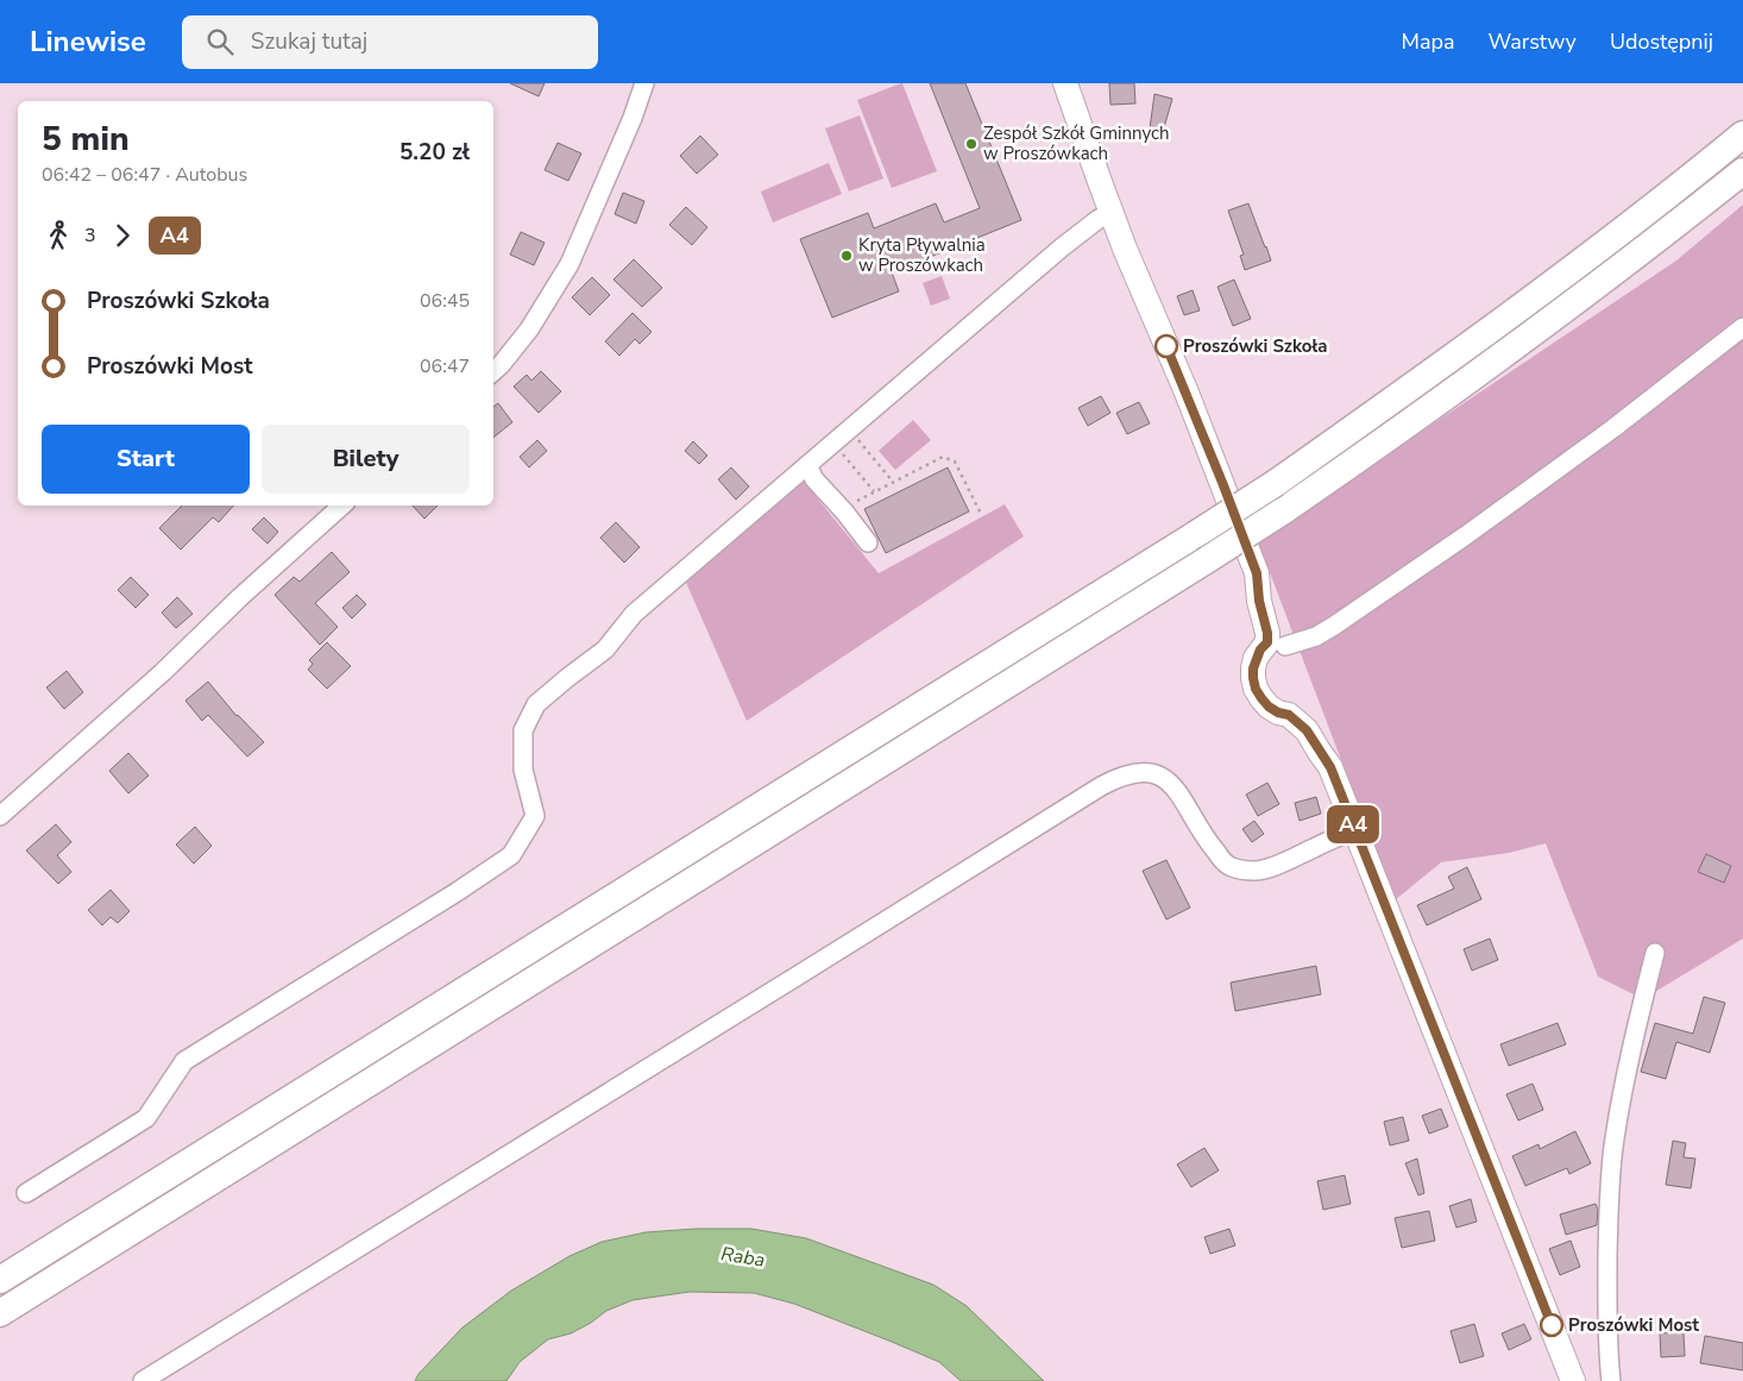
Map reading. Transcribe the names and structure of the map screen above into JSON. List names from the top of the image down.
{
  "water": ["Raba"],
  "places": [
    "Zespół Szkół Gminnych w Proszówkach",
    "Kryta Pływalnia w Proszówkach",
    "Proszówki Szkoła",
    "Proszówki Most"
  ],
  "lines": ["bus line A4"],
  "page": {
    "header": "Linewise",
    "search": "Szukaj tutaj",
    "nav": ["Mapa", "Warstwy", "Udostępnij"],
    "on_map": "A4",
    "heading": ["5 min", "06:42 – 06:47 · Autobus", "5.20 zł"],
    "legs": ["3", "A4"],
    "list": [
      {
        "name": "Proszówki Szkoła",
        "value": "06:45"
      },
      {
        "name": "Proszówki Most",
        "value": "06:47"
      }
    ],
    "buttons": ["Start", "Bilety"]
  }
}
